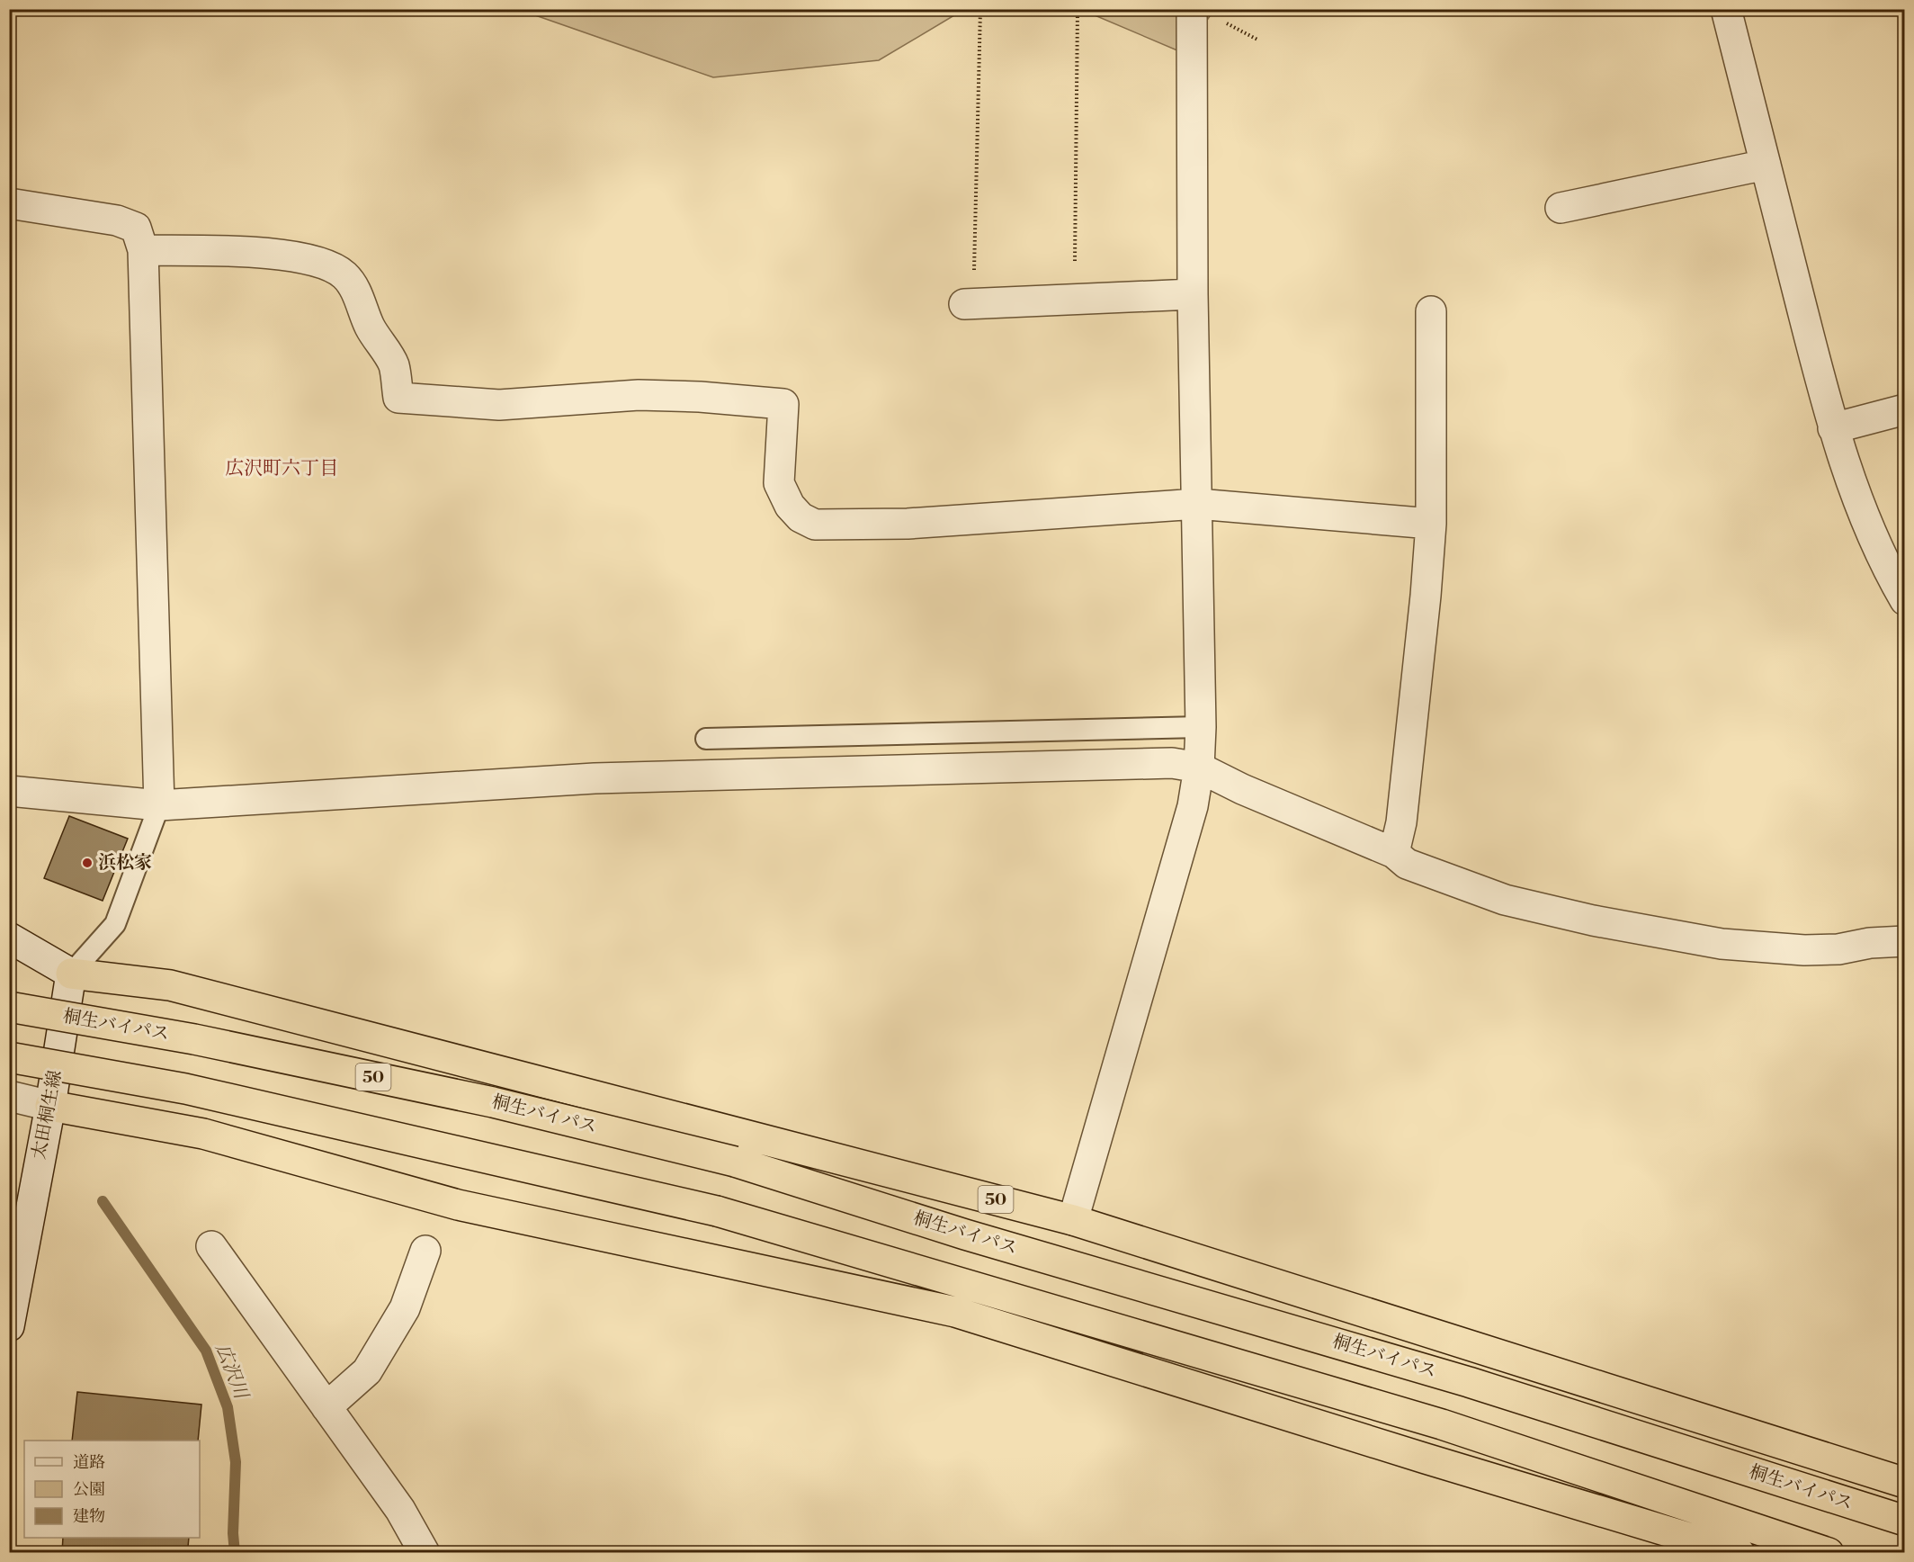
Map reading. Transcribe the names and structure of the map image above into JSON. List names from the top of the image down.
{
  "streets": {
    "highway": ["桐生バイパス", "50"],
    "street": ["太田桐生線"]
  },
  "crossings": [
    ["50", "太田桐生線"]
  ],
  "districts": ["広沢町六丁目"],
  "water": ["広沢川"],
  "places": ["浜松家"],
  "legend": ["道路", "公園", "建物"]
}
